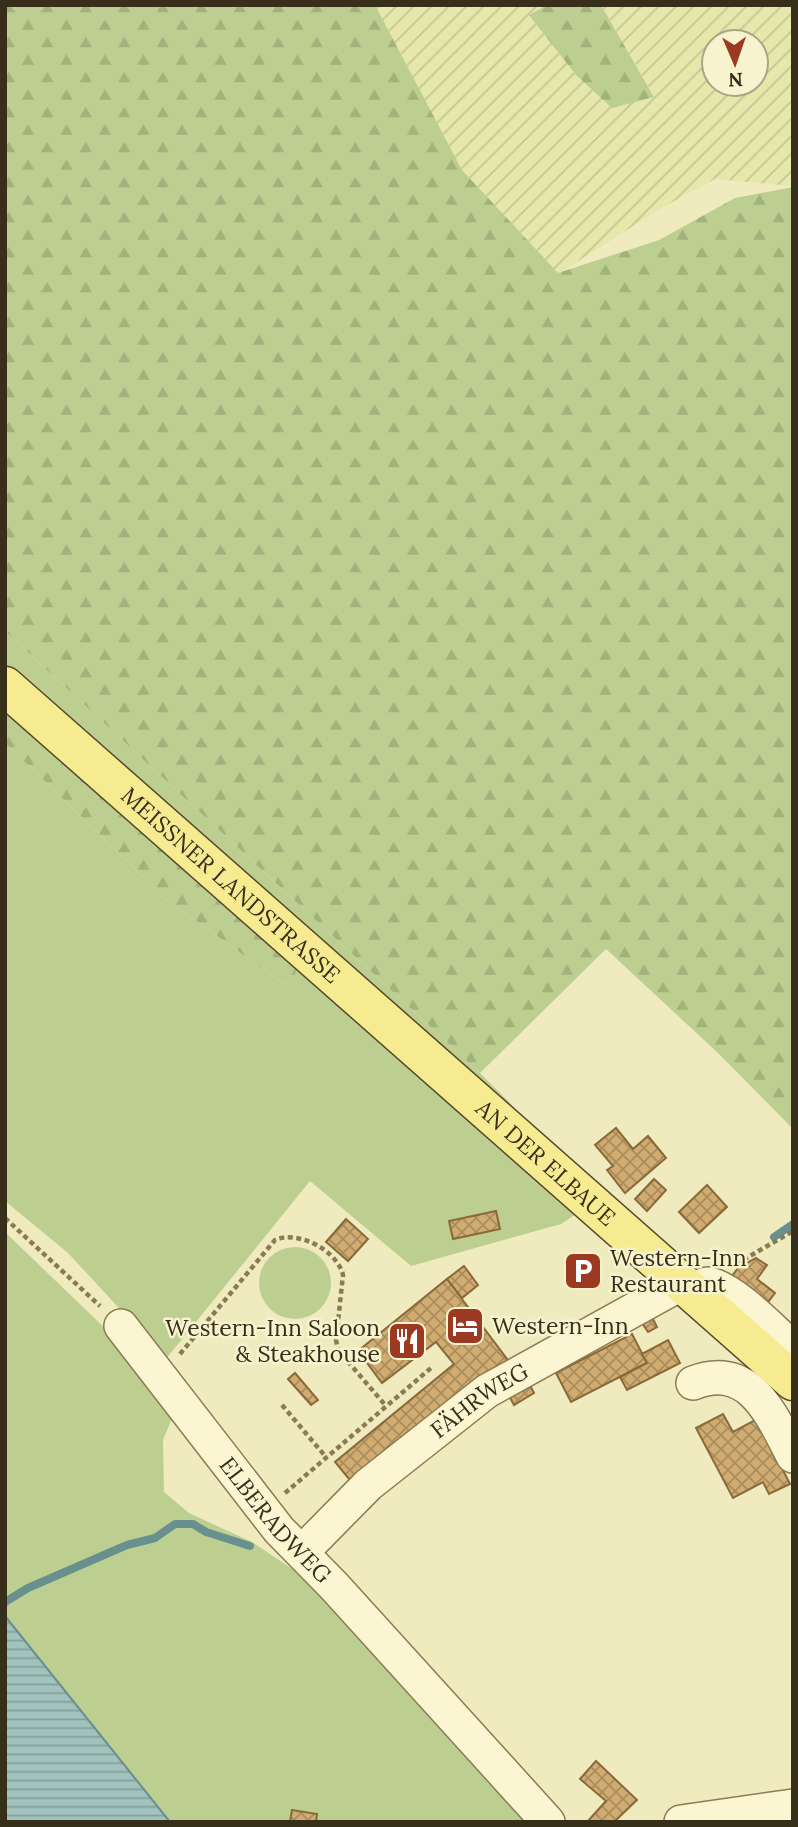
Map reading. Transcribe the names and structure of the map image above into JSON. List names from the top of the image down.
{
  "streets": {
    "main road": ["MEISSNER LANDSTRASSE", "AN DER ELBAUE"],
    "street": ["FÄHRWEG", "ELBERADWEG"]
  },
  "crossings": [
    ["MEISSNER LANDSTRASSE", "AN DER ELBAUE"],
    ["AN DER ELBAUE", "FÄHRWEG"],
    ["FÄHRWEG", "ELBERADWEG"]
  ],
  "places": {
    "parking": ["Western-Inn Restaurant"],
    "hotel": ["Western-Inn"],
    "restaurant": ["Western-Inn Saloon & Steakhouse"]
  },
  "north": "bottom"
}
